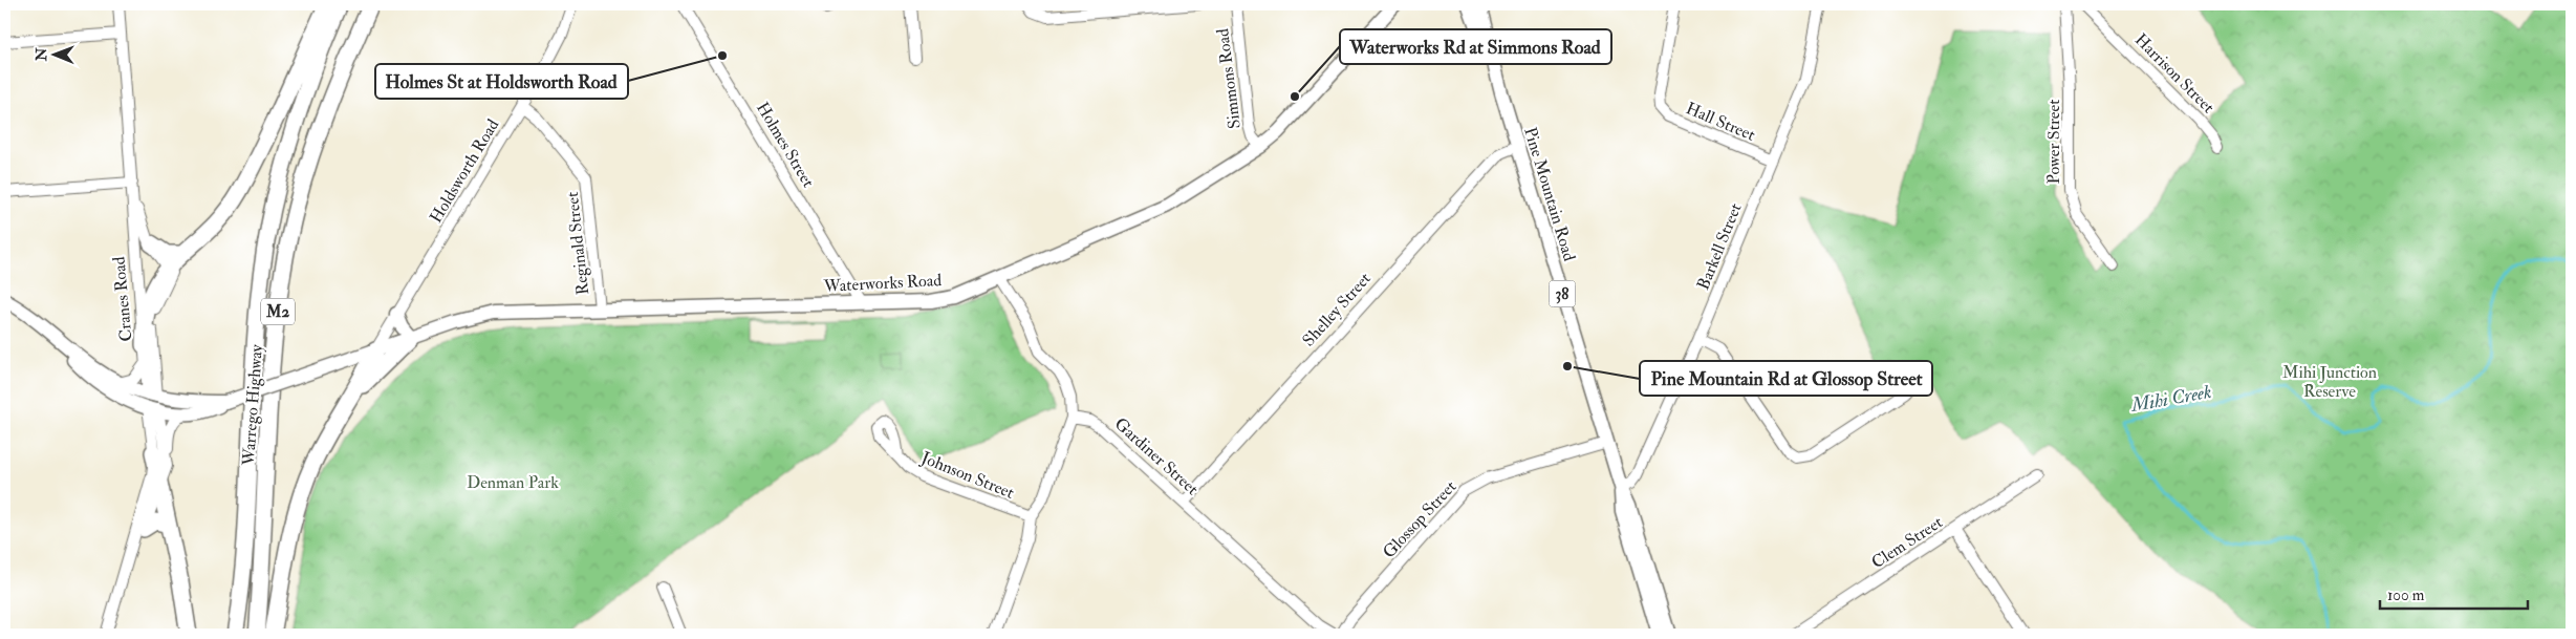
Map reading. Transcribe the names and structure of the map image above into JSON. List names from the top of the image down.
{
  "streets": {
    "highway": ["M2", "Warrego Highway"],
    "main road": ["Pine Mountain Road", "Waterworks Road", "38"],
    "street": [
      "Harrison Street",
      "Simmons Road",
      "Hall Street",
      "Power Street",
      "Holmes Street",
      "Holdsworth Road",
      "Reginald Street",
      "Barkell Street",
      "Cranes Road",
      "Shelley Street",
      "Gardiner Street",
      "Johnson Street",
      "Glossop Street",
      "Clem Street"
    ]
  },
  "crossings": [
    ["Simmons Road", "Waterworks Road"],
    ["Hall Street", "Barkell Street"],
    ["Holmes Street", "Waterworks Road"],
    ["Holdsworth Road", "Reginald Street"],
    ["Holdsworth Road", "Waterworks Road"],
    ["Pine Mountain Road", "Barkell Street"],
    ["Pine Mountain Road", "Shelley Street"],
    ["Pine Mountain Road", "Glossop Street"],
    ["Reginald Street", "Waterworks Road"],
    ["Waterworks Road", "Cranes Road"],
    ["Shelley Street", "Gardiner Street"]
  ],
  "water": ["Mihi Creek"],
  "parks": ["Mihi Junction Reserve", "Denman Park"],
  "places": ["Holmes St at Holdsworth Road", "Waterworks Rd at Simmons Road", "Pine Mountain Rd at Glossop Street"],
  "scale_bar": "100 m",
  "north": "left"
}
